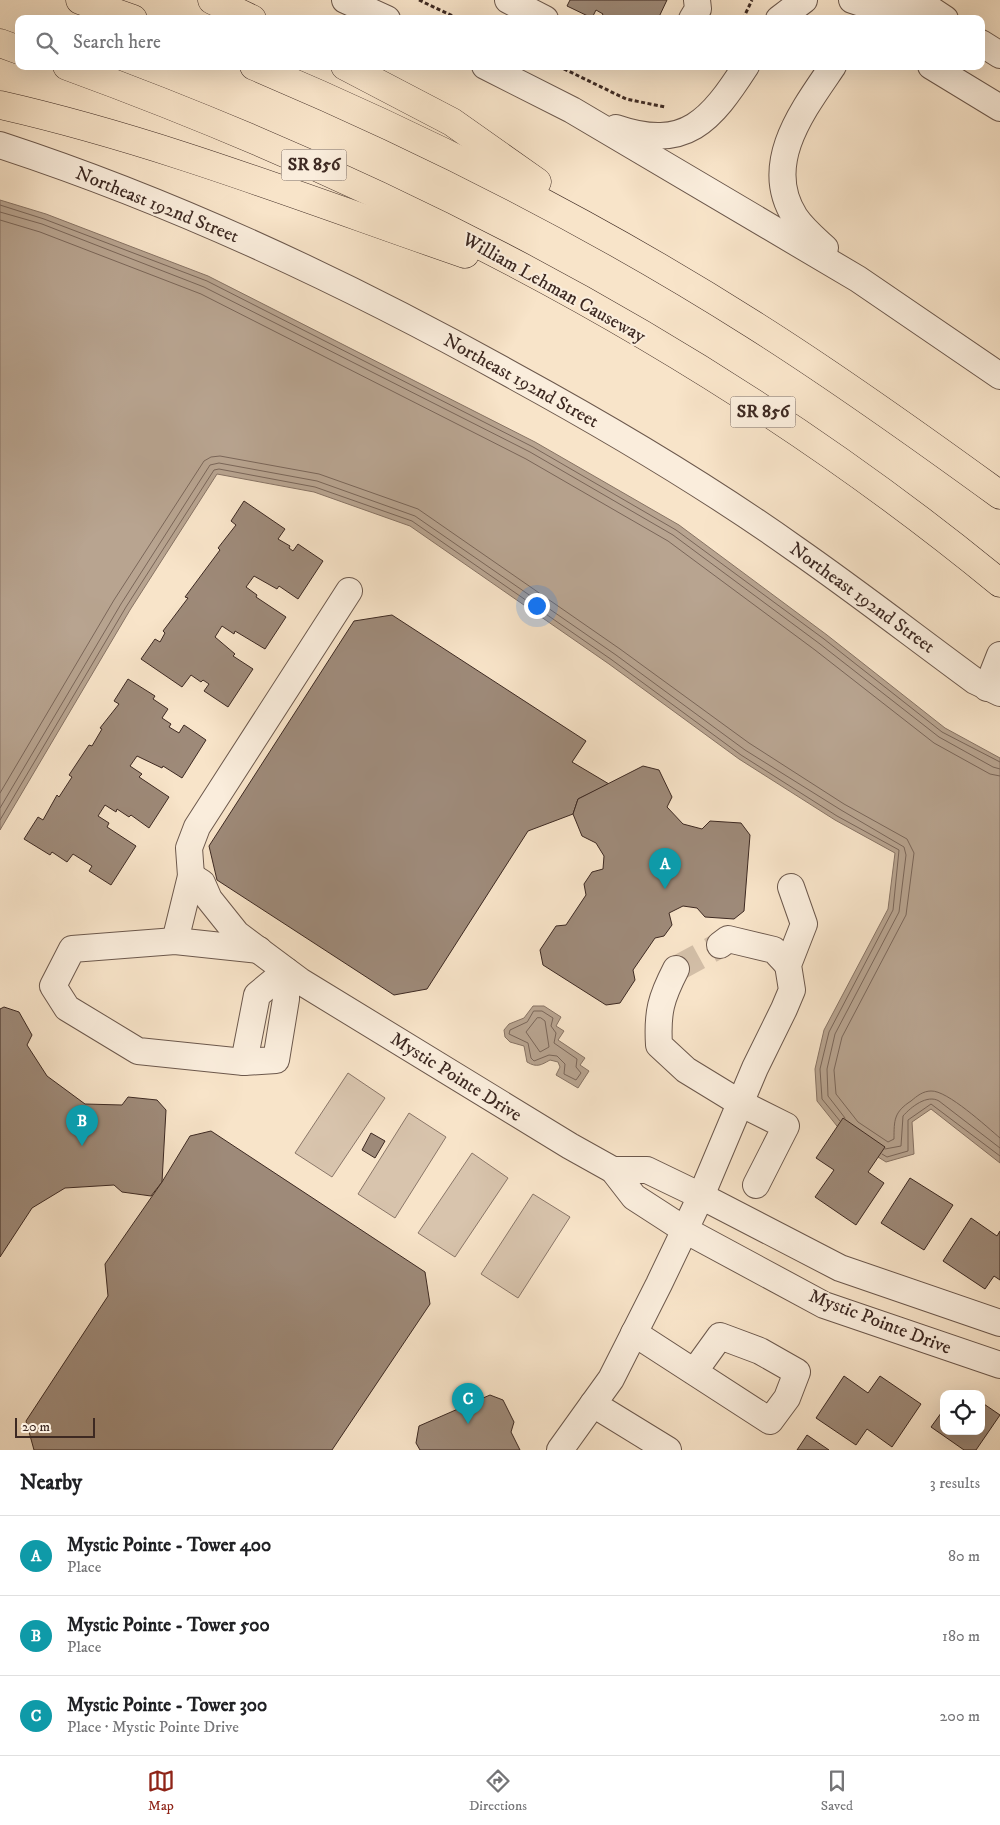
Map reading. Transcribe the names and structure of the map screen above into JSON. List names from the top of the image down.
{
  "streets": {
    "highway": ["SR 856", "William Lehman Causeway"],
    "street": ["Northeast 192nd Street", "Mystic Pointe Drive"]
  },
  "scale_bar": "20 m",
  "page": {
    "search": "Search here",
    "pins": ["A", "B", "C"],
    "scale": "20 m",
    "heading": ["Nearby", "3 results"],
    "list": [
      {
        "mark": "A",
        "name": "Mystic Pointe - Tower 400",
        "note": "Place",
        "value": "80 m"
      },
      {
        "mark": "B",
        "name": "Mystic Pointe - Tower 500",
        "note": "Place",
        "value": "180 m"
      },
      {
        "mark": "C",
        "name": "Mystic Pointe - Tower 300",
        "note": "Place · Mystic Pointe Drive",
        "value": "200 m"
      }
    ],
    "nav": ["Map", "Directions", "Saved"]
  }
}
